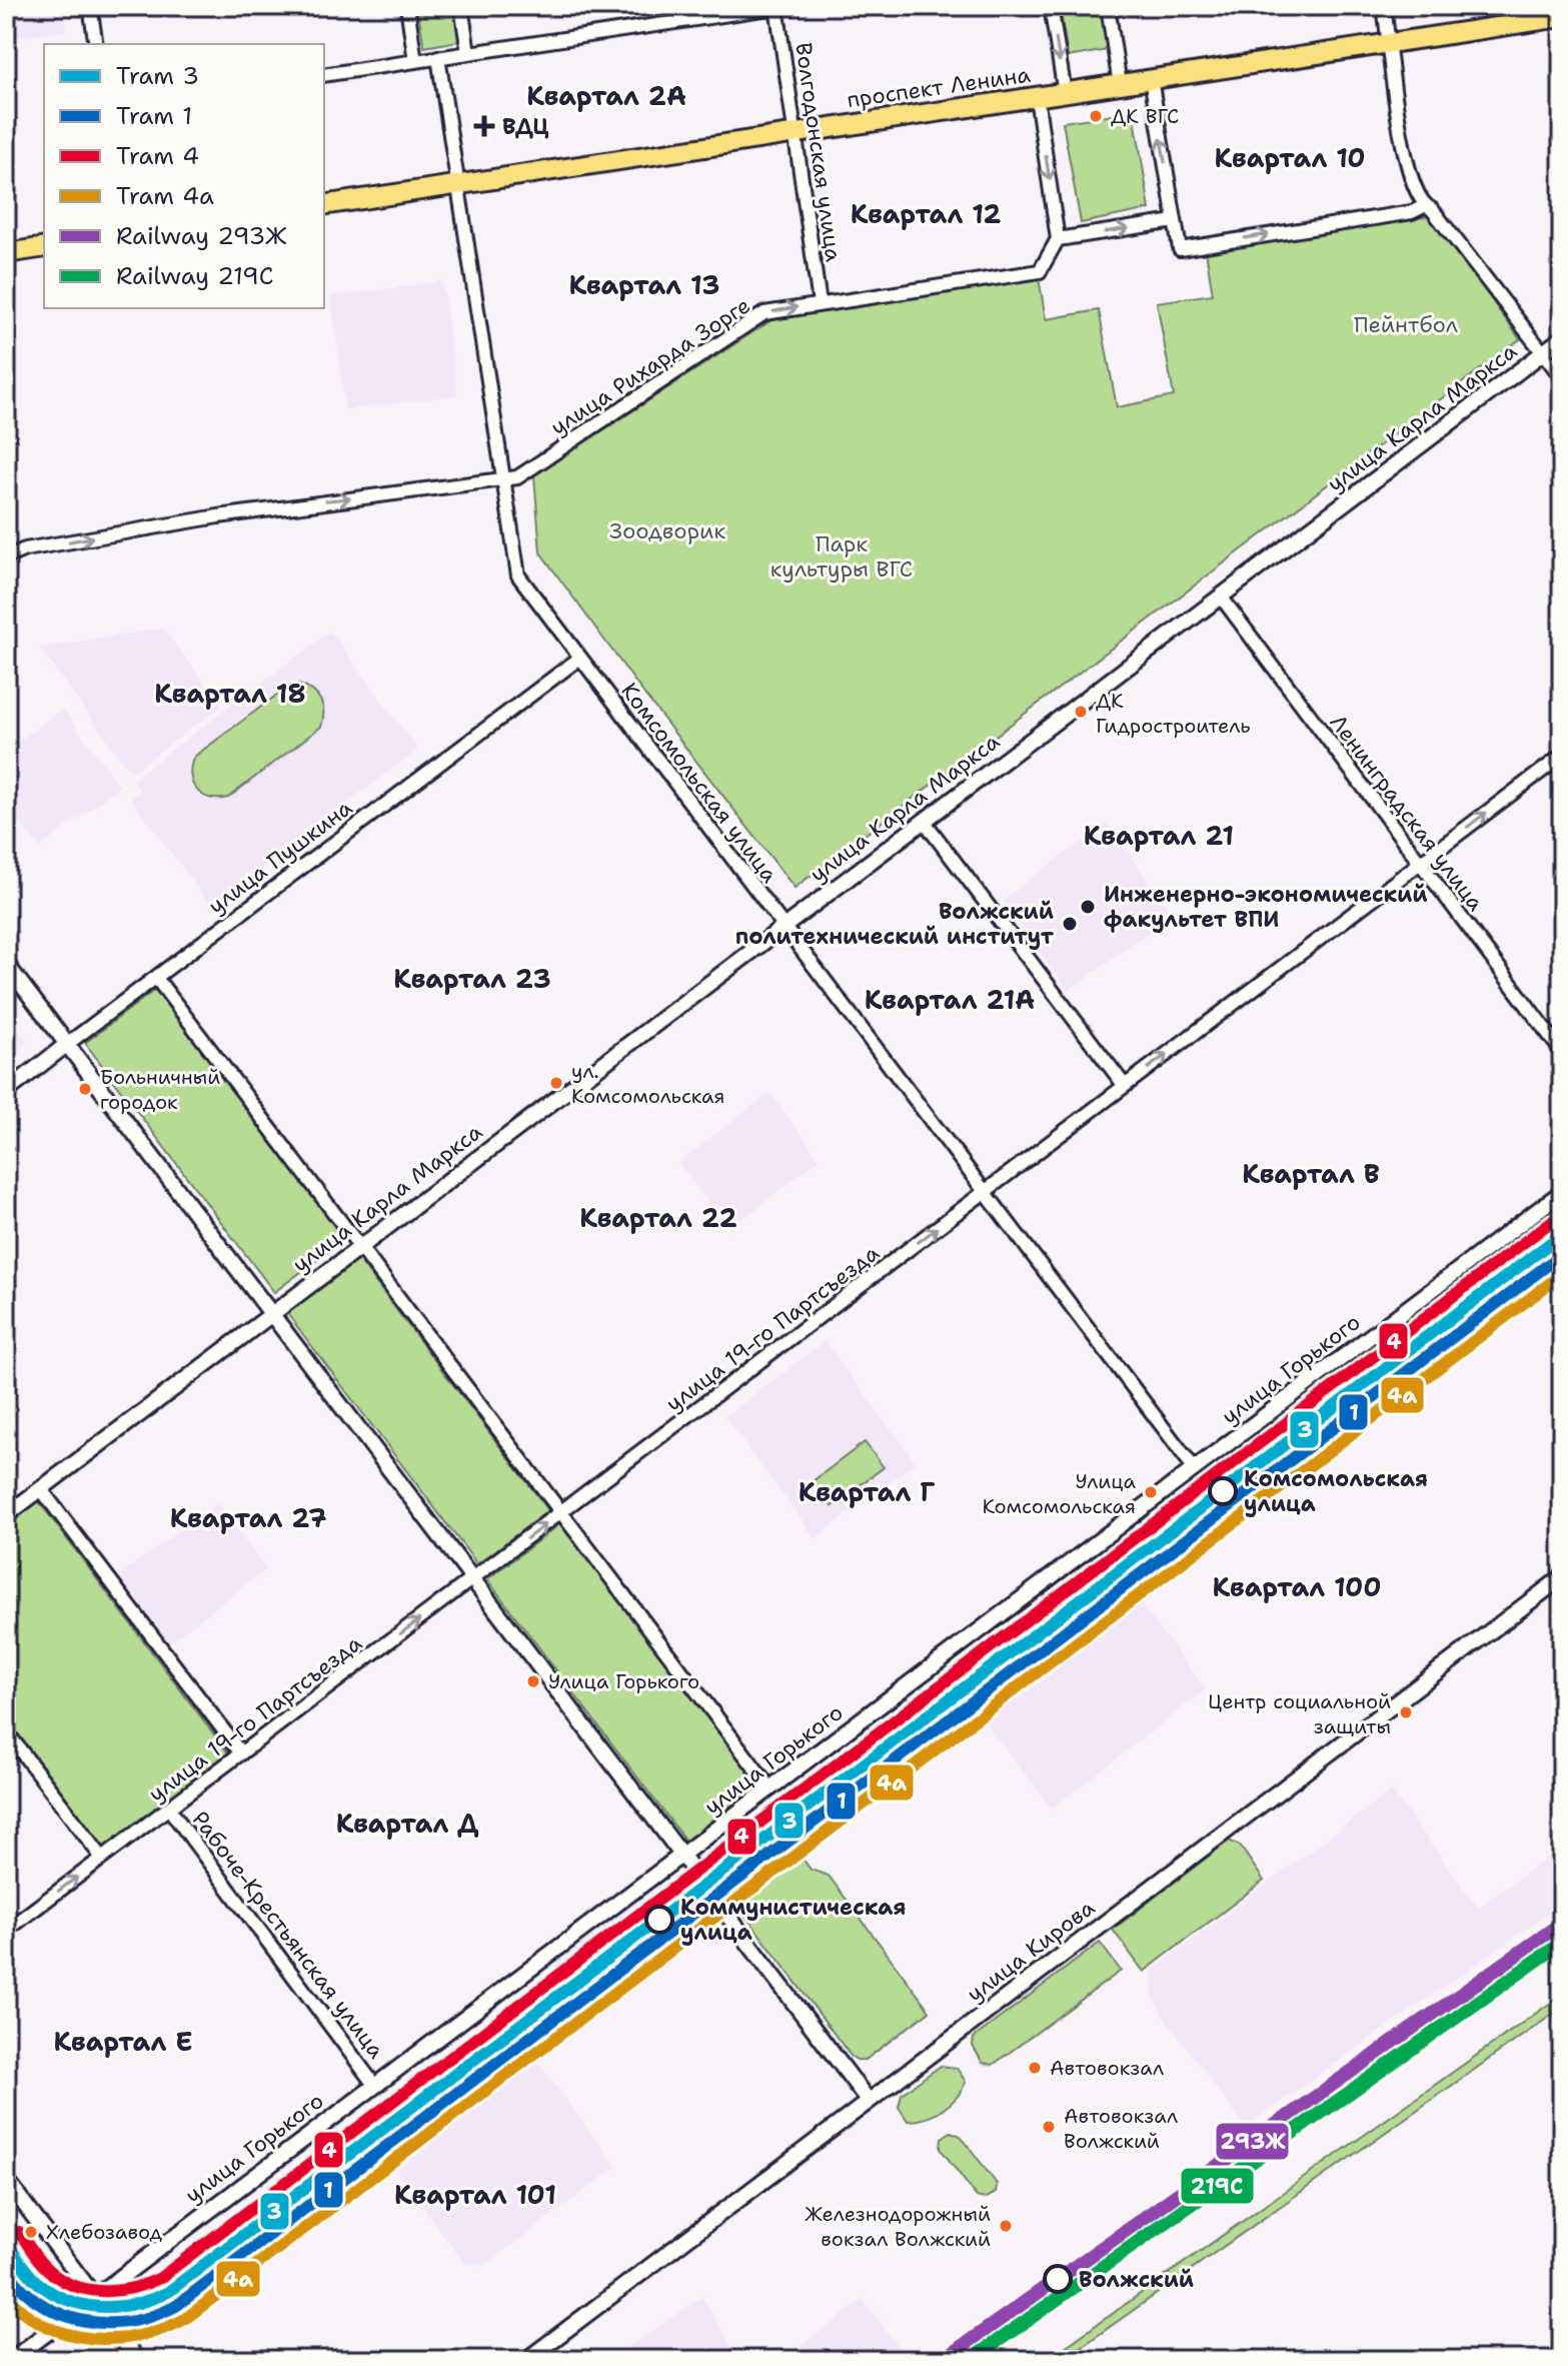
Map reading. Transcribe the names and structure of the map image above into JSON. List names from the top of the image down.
{
  "streets": {
    "main road": ["проспект Ленина"],
    "street": [
      "Волгодонская улица",
      "улица Рихарда Зорге",
      "улица Карла Маркса",
      "Комсомольская улица",
      "Ленинградская улица",
      "улица Пушкина",
      "улица 19-го Партсъезда",
      "улица Горького",
      "Рабоче-Крестьянская улица",
      "улица Кирова"
    ]
  },
  "crossings": [
    ["проспект Ленина", "Волгодонская улица"],
    ["проспект Ленина", "Комсомольская улица"],
    ["Волгодонская улица", "улица Рихарда Зорге"],
    ["улица Рихарда Зорге", "Комсомольская улица"],
    ["улица Карла Маркса", "Комсомольская улица"],
    ["улица Карла Маркса", "Ленинградская улица"],
    ["Комсомольская улица", "улица Пушкина"],
    ["Комсомольская улица", "улица 19-го Партсъезда"],
    ["Комсомольская улица", "улица Горького"],
    ["Ленинградская улица", "улица 19-го Партсъезда"],
    ["улица 19-го Партсъезда", "Рабоче-Крестьянская улица"],
    ["улица Горького", "Рабоче-Крестьянская улица"]
  ],
  "one_way": ["улица Рихарда Зорге", "улица 19-го Партсъезда"],
  "districts": [
    "Квартал 2А",
    "Квартал 10",
    "Квартал 12",
    "Квартал 13",
    "Квартал 18",
    "Квартал 21",
    "Квартал 23",
    "Квартал 21А",
    "Квартал В",
    "Квартал 22",
    "Квартал Г",
    "Квартал 27",
    "Квартал 100",
    "Квартал Д",
    "Квартал Е",
    "Квартал 101"
  ],
  "parks": ["Пейнтбол", "Зоодворик", "Парк культуры ВГС"],
  "places": {
    "other": [
      "ДК ВГС",
      "ДК Гидростроитель",
      "Инженерно-экономический факультет ВПИ",
      "Волжский политехнический институт",
      "ул. Комсомольская",
      "Больничный городок",
      "Комсомольская улица",
      "Улица Комсомольская",
      "Улица Горького",
      "Центр социальной защиты",
      "Коммунистическая улица",
      "Автовокзал",
      "Автовокзал Волжский",
      "Железнодорожный вокзал Волжский",
      "Хлебозавод",
      "Волжский"
    ],
    "health": ["ВДЦ"]
  },
  "lines": [
    "tram line 4",
    "tram line 3",
    "tram line 1",
    "tram line 4а",
    "rail line 293Ж",
    "rail line 219С"
  ],
  "legend": [
    "Tram 3",
    "Tram 1",
    "Tram 4",
    "Tram 4а",
    "Railway 293Ж",
    "Railway 219С"
  ]
}
